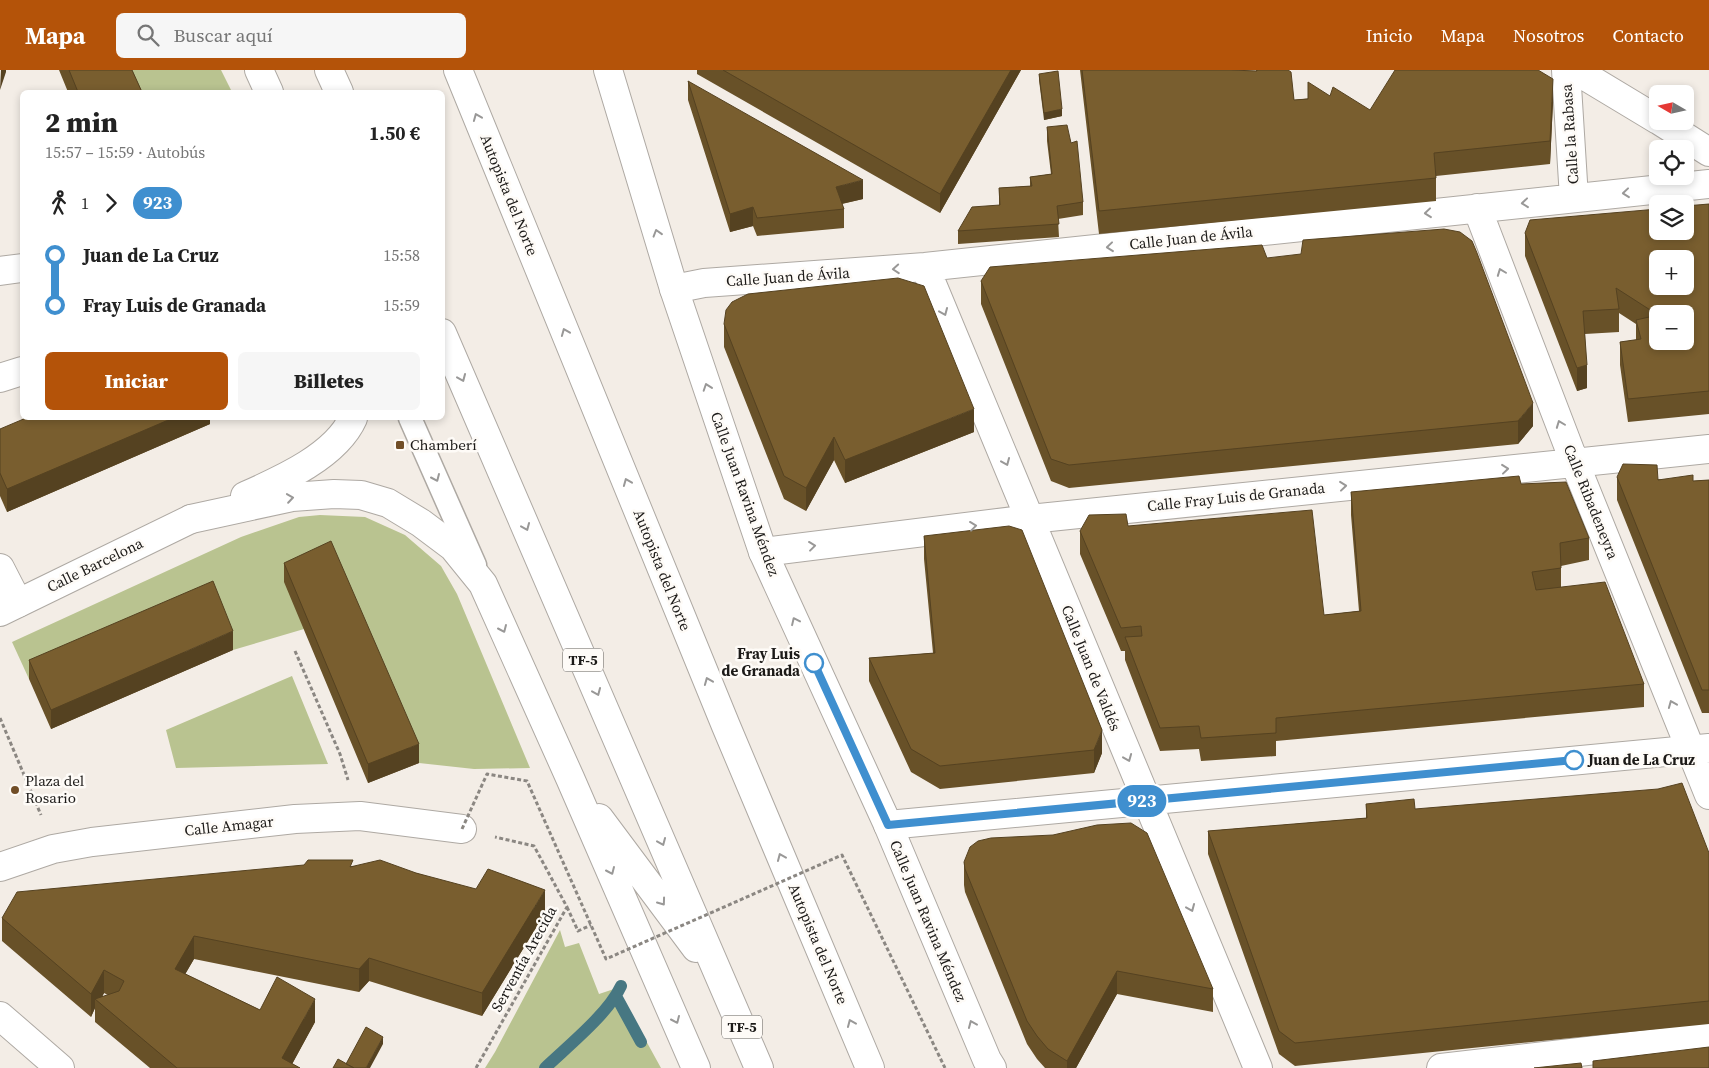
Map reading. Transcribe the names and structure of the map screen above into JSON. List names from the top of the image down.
{
  "streets": {
    "main road": [
      "Calle la Rabasa",
      "Autopista del Norte",
      "Calle Juan de Ávila",
      "Calle Juan Ravina Méndez",
      "Calle Fray Luis de Granada",
      "Calle Ribadeneyra",
      "Calle Barcelona",
      "TF-5",
      "Calle Juan de Valdés",
      "Calle Amagar"
    ],
    "path": ["Serventía Arecida"]
  },
  "crossings": [
    ["Calle la Rabasa", "Calle Juan de Ávila"],
    ["Calle Juan de Ávila", "Calle Juan Ravina Méndez"],
    ["Calle Juan de Ávila", "Calle Ribadeneyra"],
    ["Calle Juan de Ávila", "Calle Juan de Valdés"],
    ["Calle Juan Ravina Méndez", "Calle Fray Luis de Granada"],
    ["Calle Fray Luis de Granada", "Calle Ribadeneyra"],
    ["Calle Fray Luis de Granada", "Calle Juan de Valdés"]
  ],
  "one_way": [
    "Calle Juan de Ávila",
    "Calle Fray Luis de Granada",
    "Calle Ribadeneyra",
    "Calle Juan de Valdés"
  ],
  "places": {
    "transit": ["Chamberí"],
    "other": ["Fray Luis de Granada", "Juan de La Cruz", "Plaza del Rosario"]
  },
  "lines": ["bus line 923"],
  "north": "left",
  "page": {
    "header": "Mapa",
    "search": "Buscar aquí",
    "nav": [
      "Inicio",
      "Mapa",
      "Nosotros",
      "Contacto"
    ],
    "on_map": "923",
    "map_buttons": ["+", "−"],
    "heading": ["2 min", "15:57 – 15:59 · Autobús", "1.50 €"],
    "legs": ["1", "923"],
    "list": [
      {
        "name": "Juan de La Cruz",
        "value": "15:58"
      },
      {
        "name": "Fray Luis de Granada",
        "value": "15:59"
      }
    ],
    "buttons": ["Iniciar", "Billetes"]
  }
}
